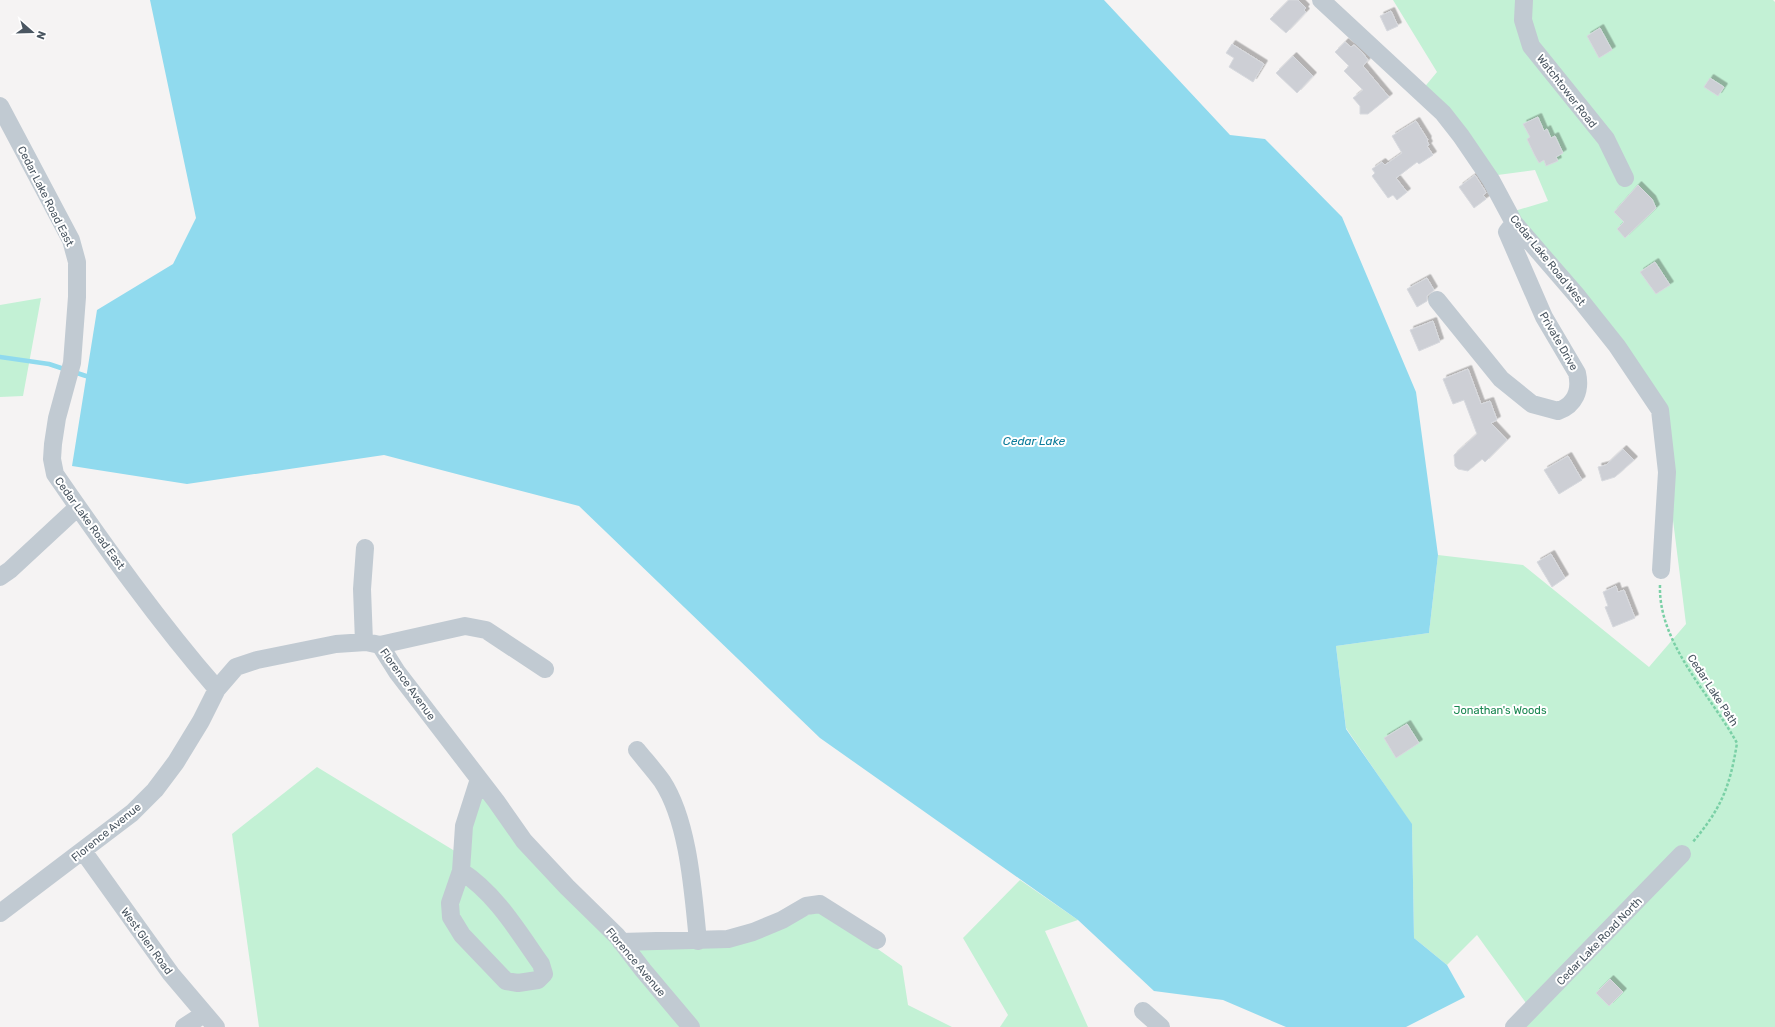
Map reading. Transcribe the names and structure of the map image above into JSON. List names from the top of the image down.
{
  "streets": {
    "street": [
      "Watchtower Road",
      "Cedar Lake Road East",
      "Cedar Lake Road West",
      "Private Drive",
      "Florence Avenue",
      "West Glen Road",
      "Cedar Lake Road North"
    ],
    "path": ["Cedar Lake Path"]
  },
  "crossings": [
    ["Cedar Lake Road East", "Florence Avenue"],
    ["Cedar Lake Road West", "Private Drive"],
    ["Cedar Lake Road West", "Cedar Lake Path"],
    ["Florence Avenue", "West Glen Road"],
    ["Cedar Lake Path", "Cedar Lake Road North"]
  ],
  "water": ["Cedar Lake"],
  "parks": ["Jonathan's Woods"],
  "north": "right"
}
